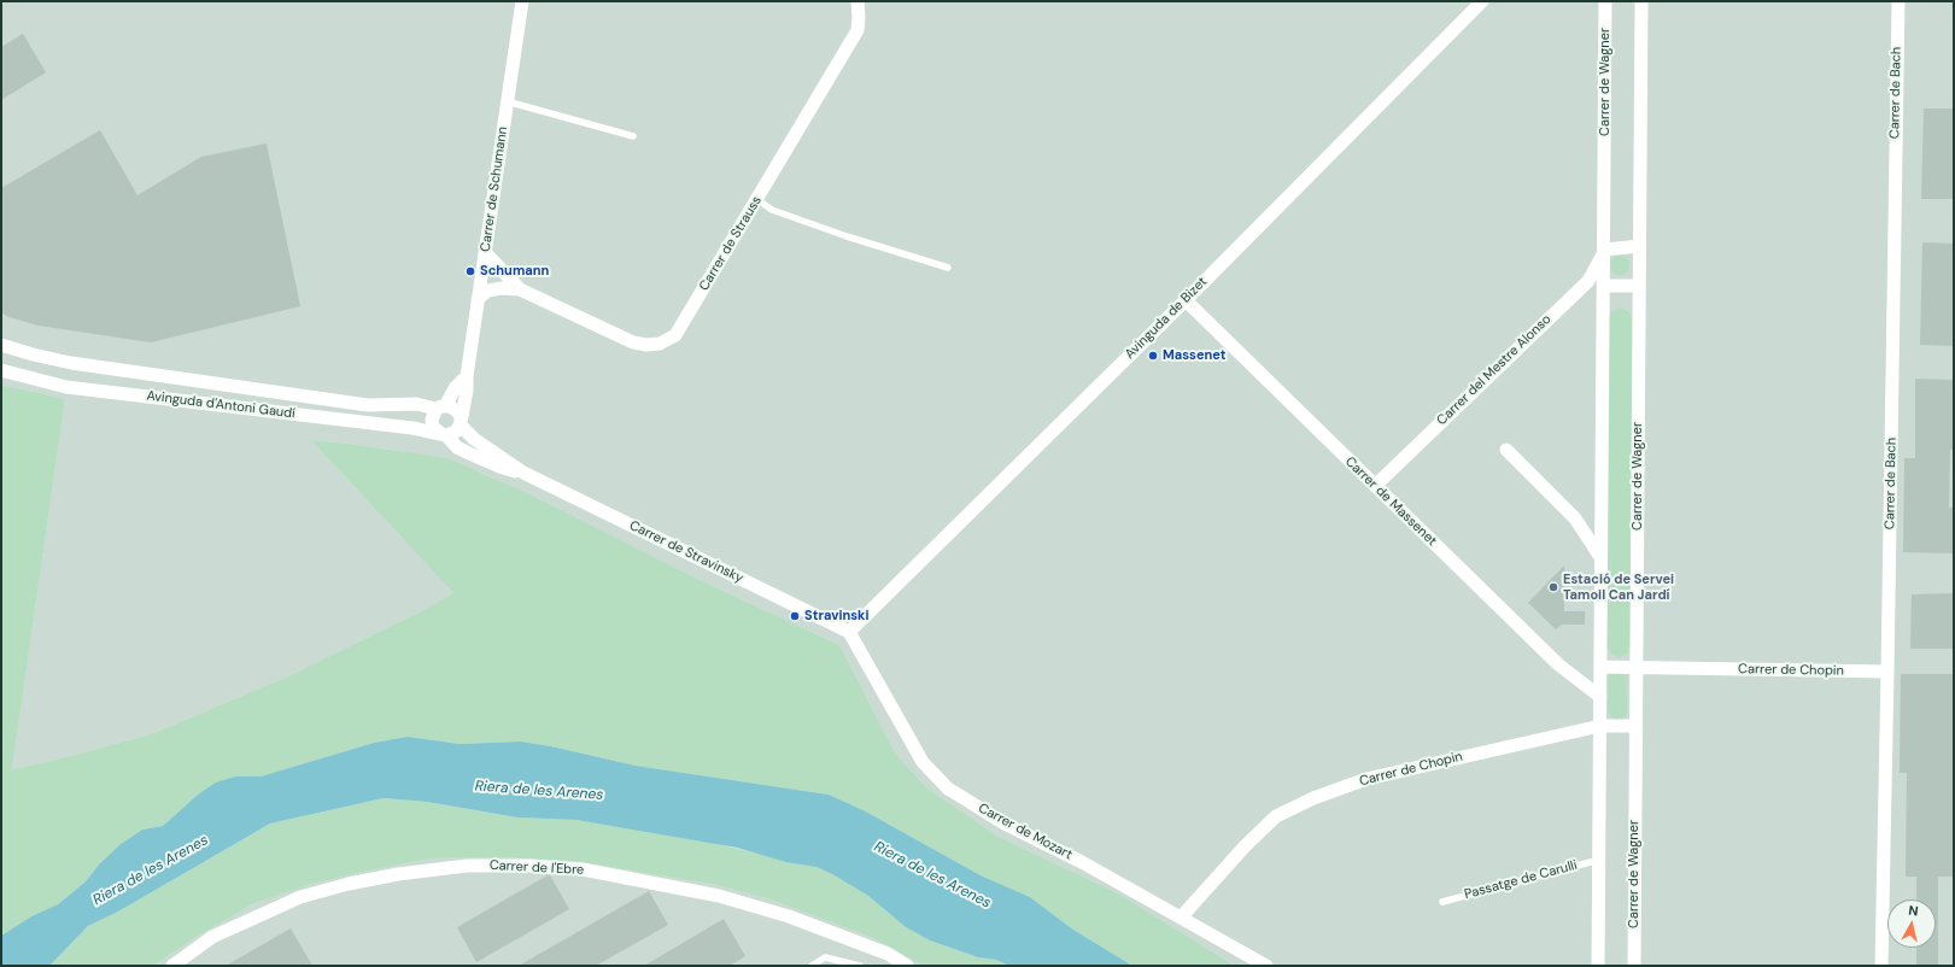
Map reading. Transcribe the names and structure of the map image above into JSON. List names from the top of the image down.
{
  "streets": {
    "street": [
      "Carrer de Wagner",
      "Carrer de Bach",
      "Carrer de Schumann",
      "Carrer de Strauss",
      "Avinguda de Bizet",
      "Carrer del Mestre Alonso",
      "Avinguda d'Antoni Gaudí",
      "Carrer de Massenet",
      "Carrer de Stravinsky",
      "Carrer de Chopin",
      "Carrer de Mozart",
      "Carrer de l'Ebre"
    ],
    "lane": ["Passatge de Carulli"]
  },
  "crossings": [
    ["Carrer de Wagner", "Carrer del Mestre Alonso"],
    ["Carrer de Wagner", "Carrer de Massenet"],
    ["Carrer de Wagner", "Carrer de Chopin"],
    ["Carrer de Wagner", "Passatge de Carulli"],
    ["Carrer de Bach", "Carrer de Chopin"],
    ["Carrer de Schumann", "Carrer de Strauss"],
    ["Carrer de Schumann", "Avinguda d'Antoni Gaudí"],
    ["Carrer de Schumann", "Carrer de Stravinsky"],
    ["Avinguda de Bizet", "Carrer de Massenet"],
    ["Avinguda de Bizet", "Carrer de Stravinsky"],
    ["Avinguda de Bizet", "Carrer de Mozart"],
    ["Carrer del Mestre Alonso", "Carrer de Massenet"],
    ["Avinguda d'Antoni Gaudí", "Carrer de Stravinsky"],
    ["Carrer de Stravinsky", "Carrer de Mozart"],
    ["Carrer de Chopin", "Carrer de Mozart"]
  ],
  "water": ["Riera de les Arenes"],
  "places": [
    "Schumann",
    "Massenet",
    "Estació de Servei Tamoil Can Jardí",
    "Stravinski"
  ],
  "north": "top"
}
